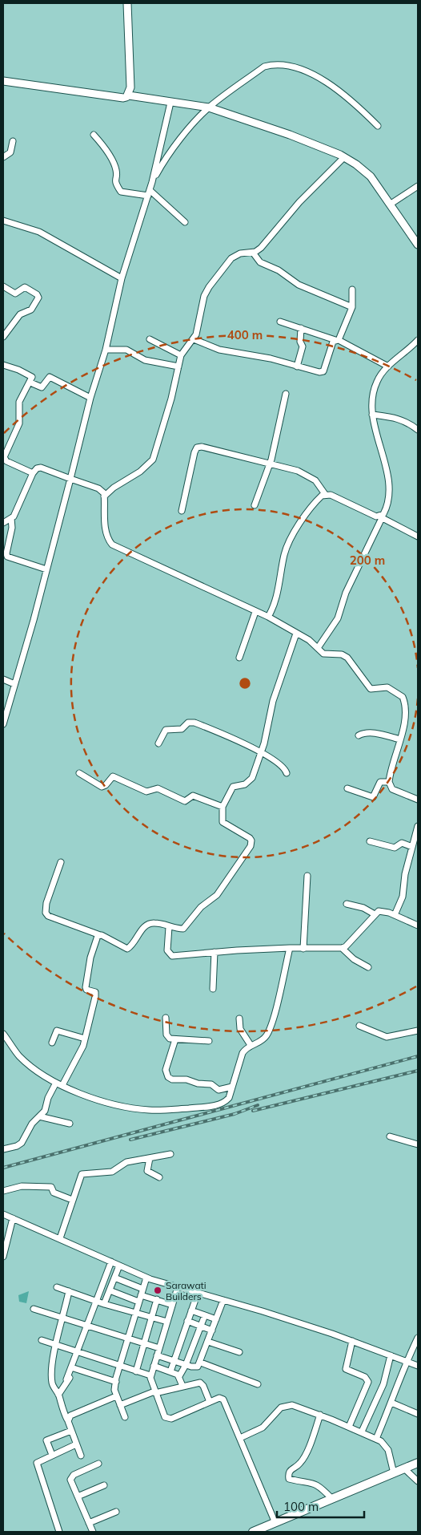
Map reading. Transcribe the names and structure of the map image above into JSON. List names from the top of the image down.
{
  "places": ["Sarawati Builders"],
  "scale_bar": "100 m",
  "rings": ["400 m", "200 m"]
}
